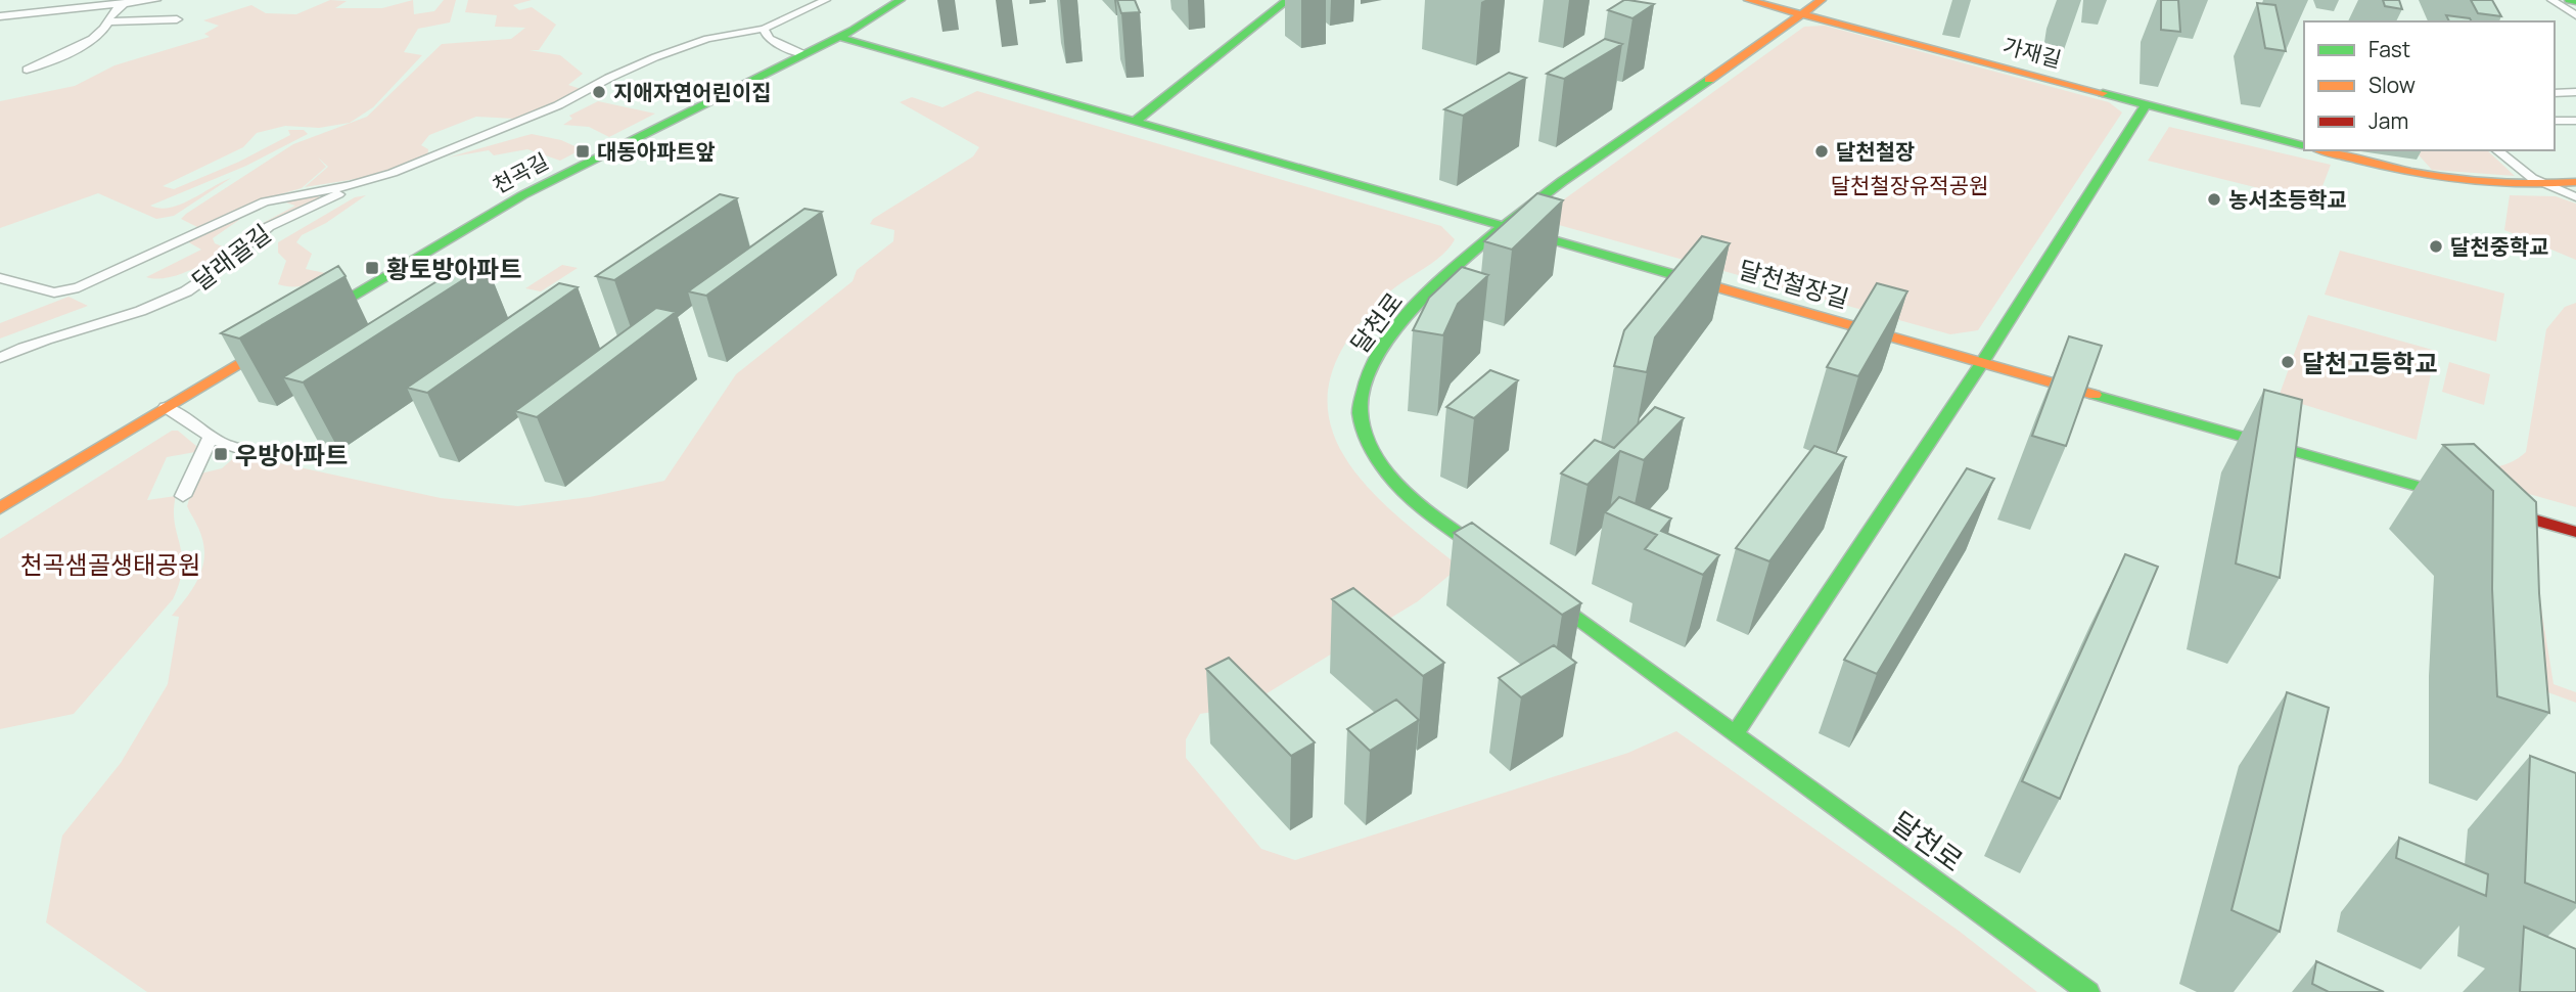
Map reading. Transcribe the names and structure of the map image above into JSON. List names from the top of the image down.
{
  "streets": {
    "street": [
      "가재길",
      "천곡길",
      "달래골길",
      "달천철장길",
      "달천로"
    ]
  },
  "crossings": [
    ["가재길", "달천로"],
    ["달천철장길", "달천로"]
  ],
  "parks": ["달천철장유적공원", "천곡샘골생태공원"],
  "places": {
    "other": [
      "지애자연어린이집",
      "달천철장",
      "농서초등학교",
      "달천중학교",
      "달천고등학교"
    ],
    "transit": ["대동아파트앞", "황토방아파트", "우방아파트"]
  },
  "legend": ["Fast", "Slow", "Jam"]
}
